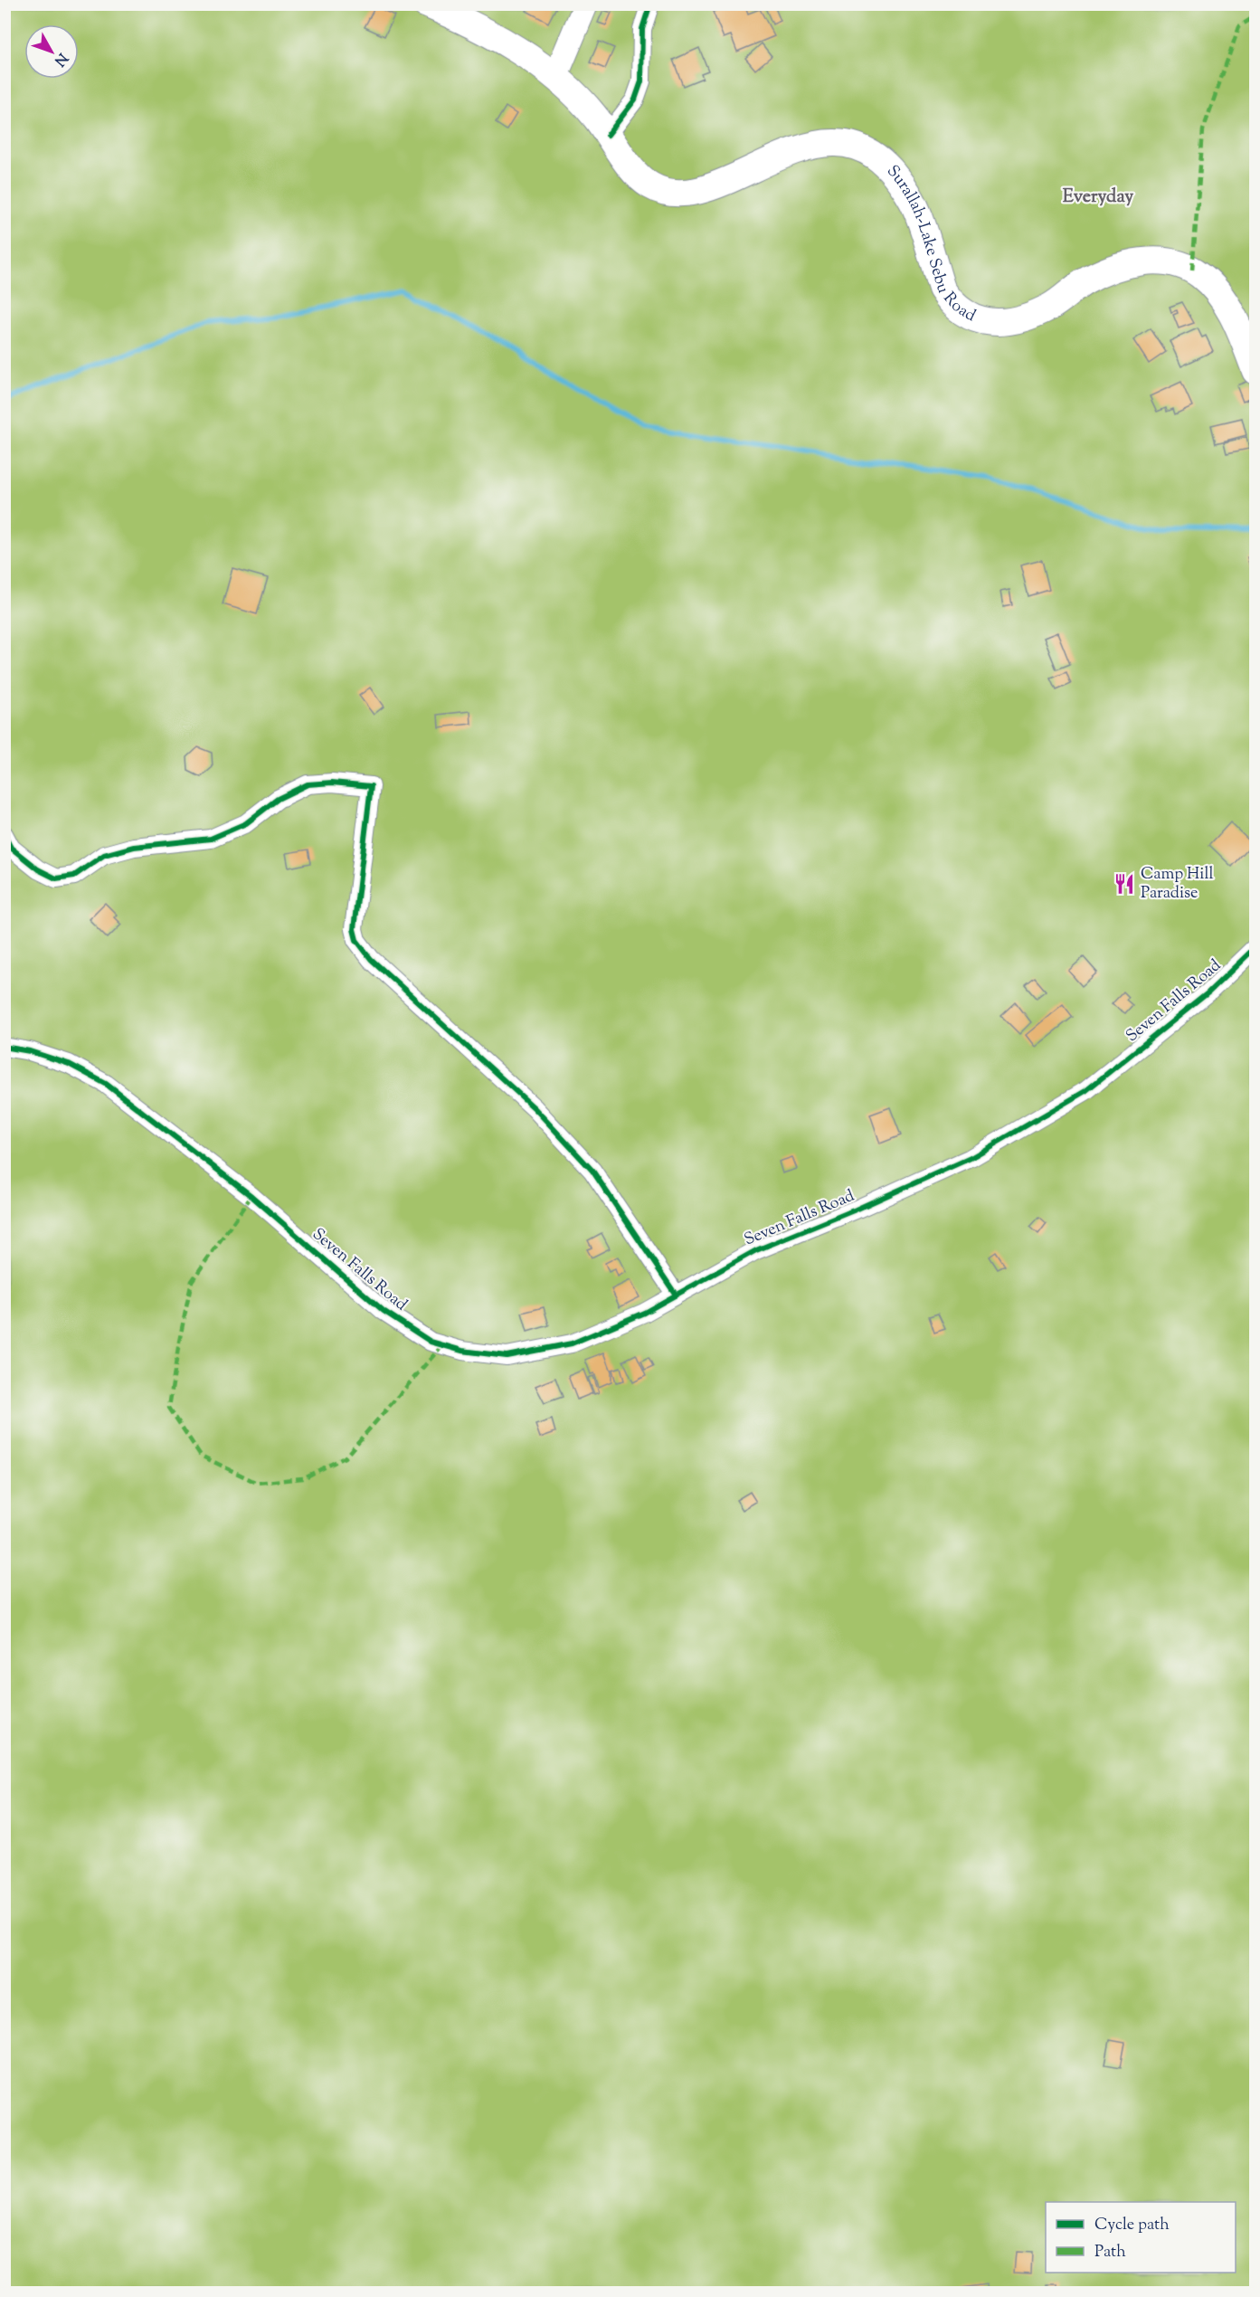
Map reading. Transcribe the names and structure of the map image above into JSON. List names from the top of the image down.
{
  "streets": {
    "main road": ["Surallah-Lake Sebu Road"],
    "street": ["Seven Falls Road"]
  },
  "districts": ["Everyday"],
  "places": {
    "restaurant": ["Camp Hill Paradise"]
  },
  "legend": ["Cycle path", "Path"],
  "north": "bottom right"
}
